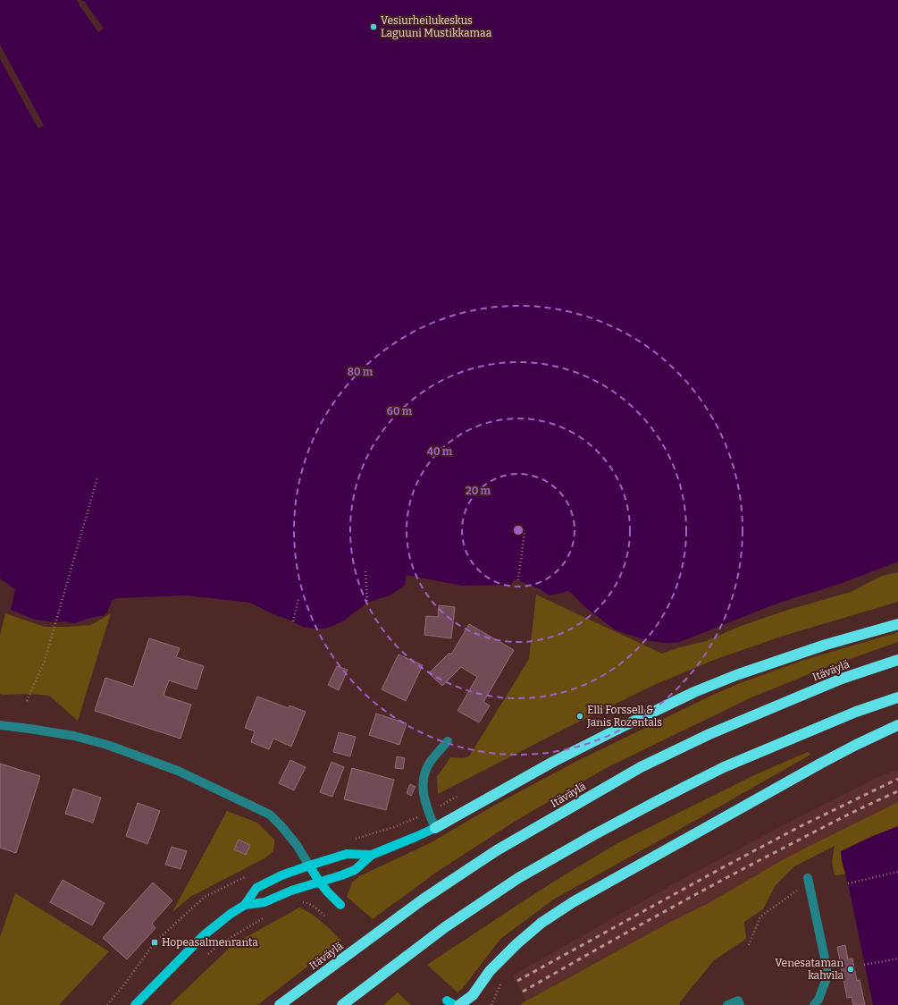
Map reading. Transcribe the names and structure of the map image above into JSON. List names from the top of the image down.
{
  "streets": {
    "highway": ["Itäväylä"]
  },
  "places": {
    "other": ["Vesiurheilukeskus Laguuni Mustikkamaa", "Elli Forssell & Janis Rozentals", "Venesataman kahvila"],
    "transit": ["Hopeasalmenranta"]
  },
  "rings": [
    "80 m",
    "60 m",
    "40 m",
    "20 m"
  ]
}
